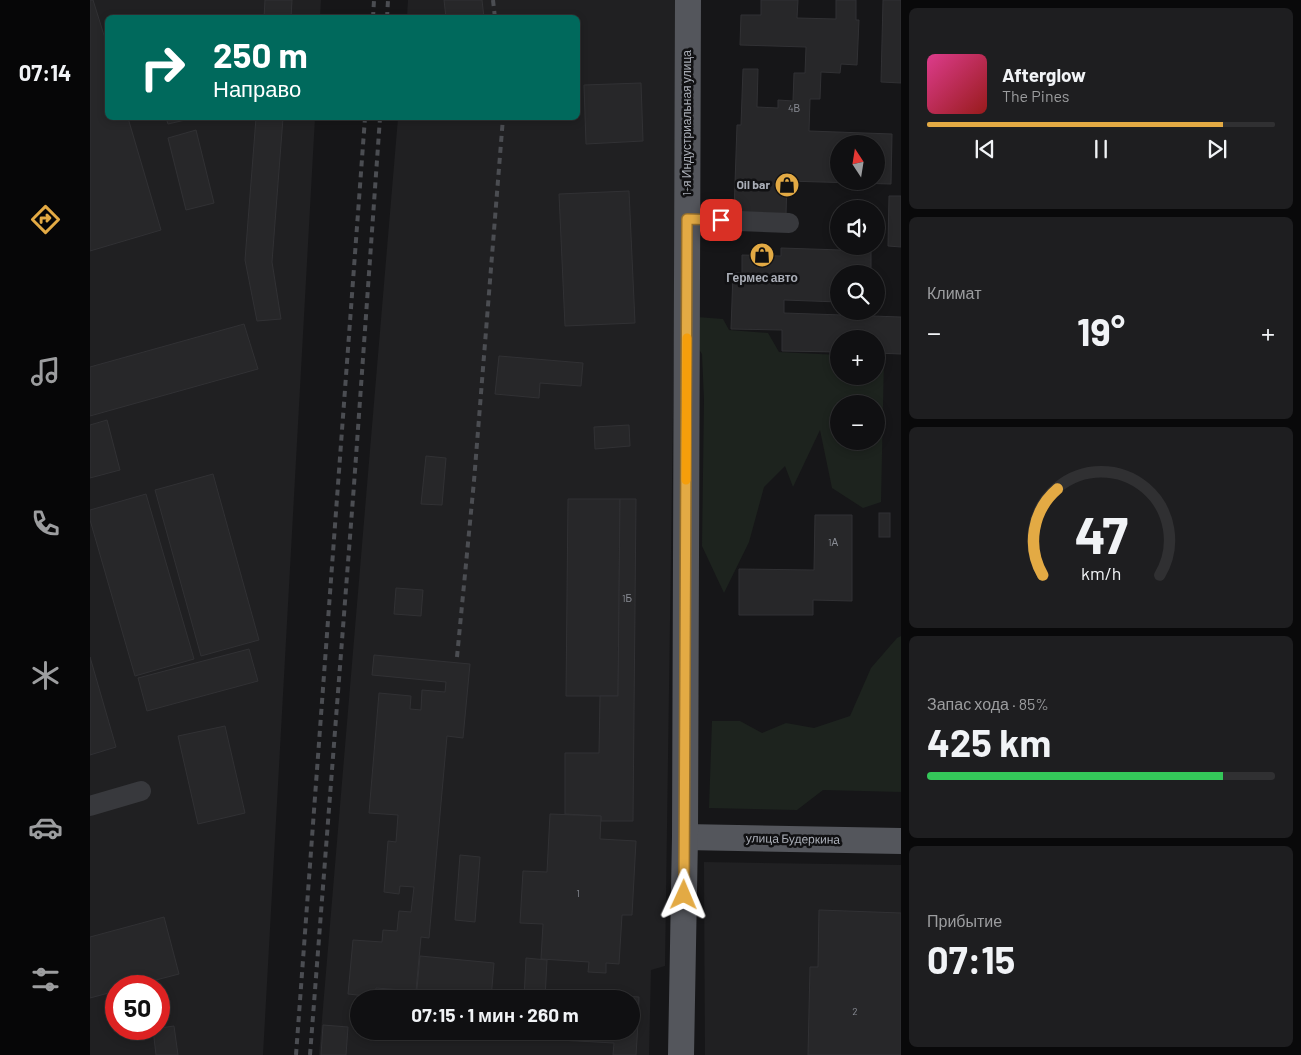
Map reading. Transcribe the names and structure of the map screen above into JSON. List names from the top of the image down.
{
  "streets": {
    "main road": ["1-я Индустриальная улица", "улица Будеркина"]
  },
  "crossings": [
    ["1-я Индустриальная улица", "улица Будеркина"]
  ],
  "places": {
    "shop": ["Oil bar", "Гермес авто"]
  },
  "house_numbers": [
    "4В",
    "1А",
    "1Б",
    "1",
    "2"
  ],
  "north": "top",
  "page": {
    "tabs": "07:14",
    "turn": ["250 m", "Направо"],
    "song": ["Afterglow", "The Pines"],
    "map_buttons": ["+", "−"],
    "tile": [
      "Климат",
      ["Запас хода · 85%", "425 km"],
      ["Прибытие", "07:15"]
    ],
    "heat": ["−", "19°", "+"],
    "limit": "50",
    "trip": "07:15 · 1 мин · 260 m",
    "gauge": ["47", "km/h"]
  }
}
